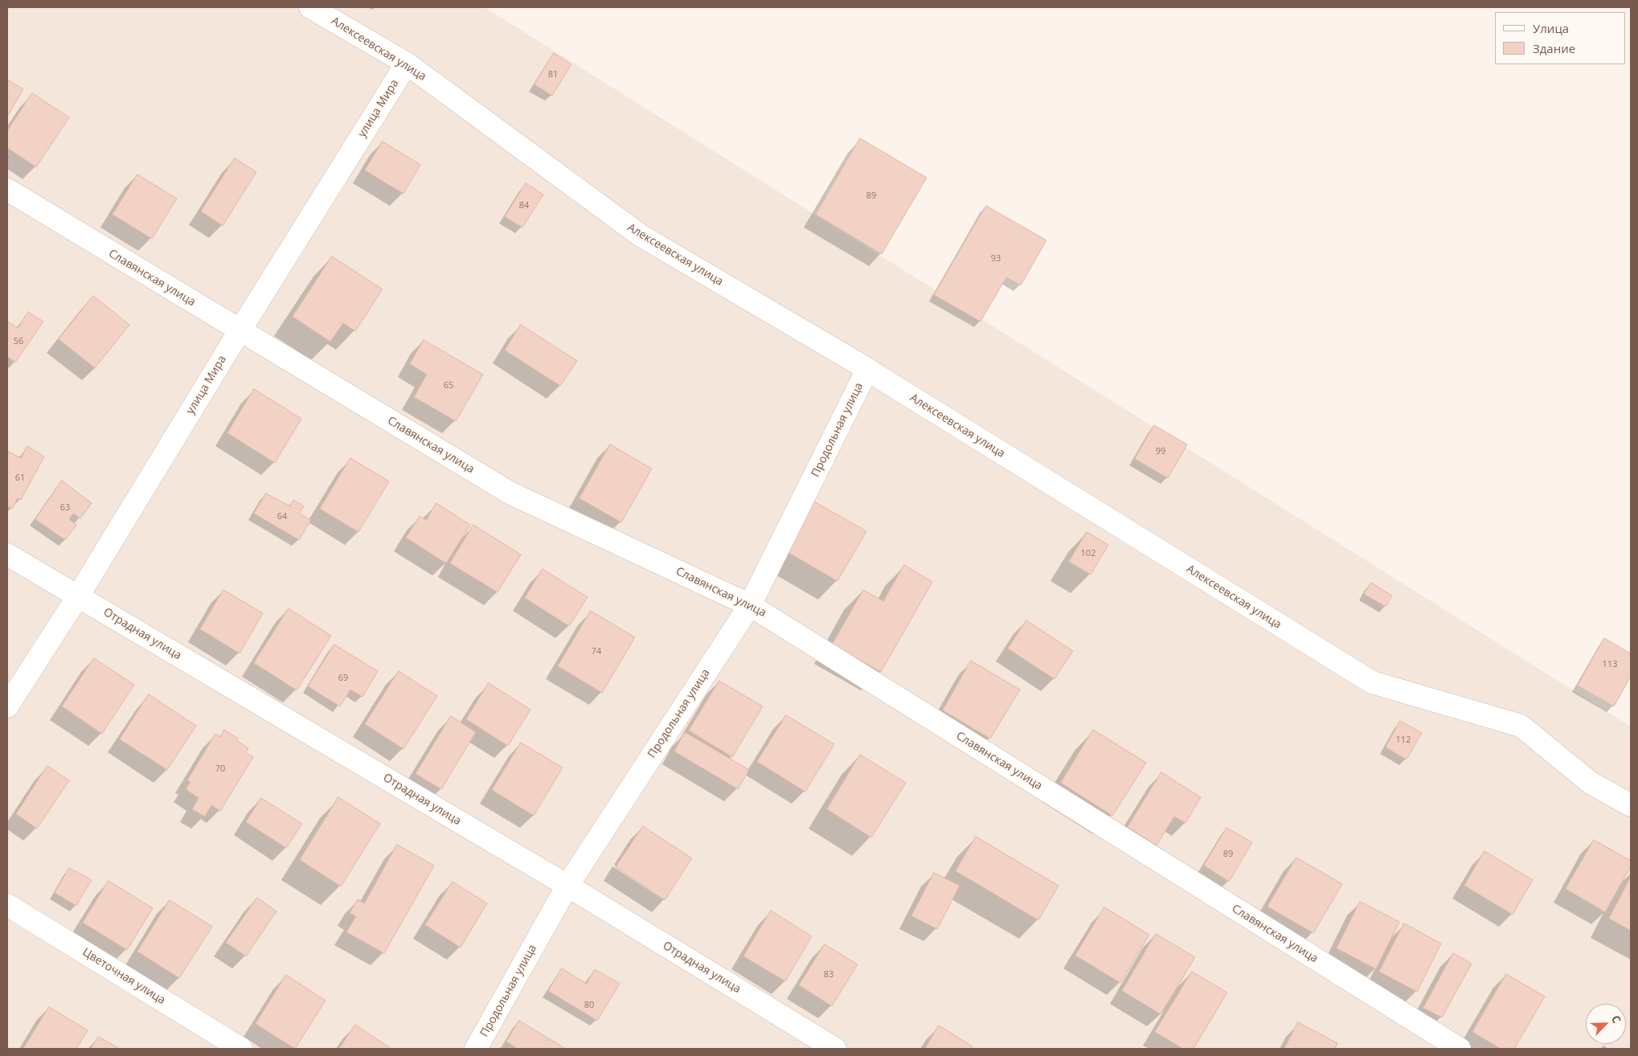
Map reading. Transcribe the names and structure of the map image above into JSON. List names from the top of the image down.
{
  "streets": {
    "street": [
      "Алексеевская улица",
      "улица Мира",
      "Славянская улица",
      "Продольная улица",
      "Отрадная улица",
      "Цветочная улица"
    ]
  },
  "crossings": [
    ["Алексеевская улица", "улица Мира"],
    ["Алексеевская улица", "Продольная улица"],
    ["улица Мира", "Славянская улица"],
    ["улица Мира", "Отрадная улица"],
    ["Славянская улица", "Продольная улица"],
    ["Продольная улица", "Отрадная улица"]
  ],
  "house_numbers": [
    "81",
    "89",
    "84",
    "93",
    "56",
    "65",
    "99",
    "61",
    "63",
    "64",
    "102",
    "74",
    "113",
    "69",
    "112",
    "70",
    "89",
    "83",
    "80"
  ],
  "legend": ["Улица", "Здание"],
  "north": "top right"
}
